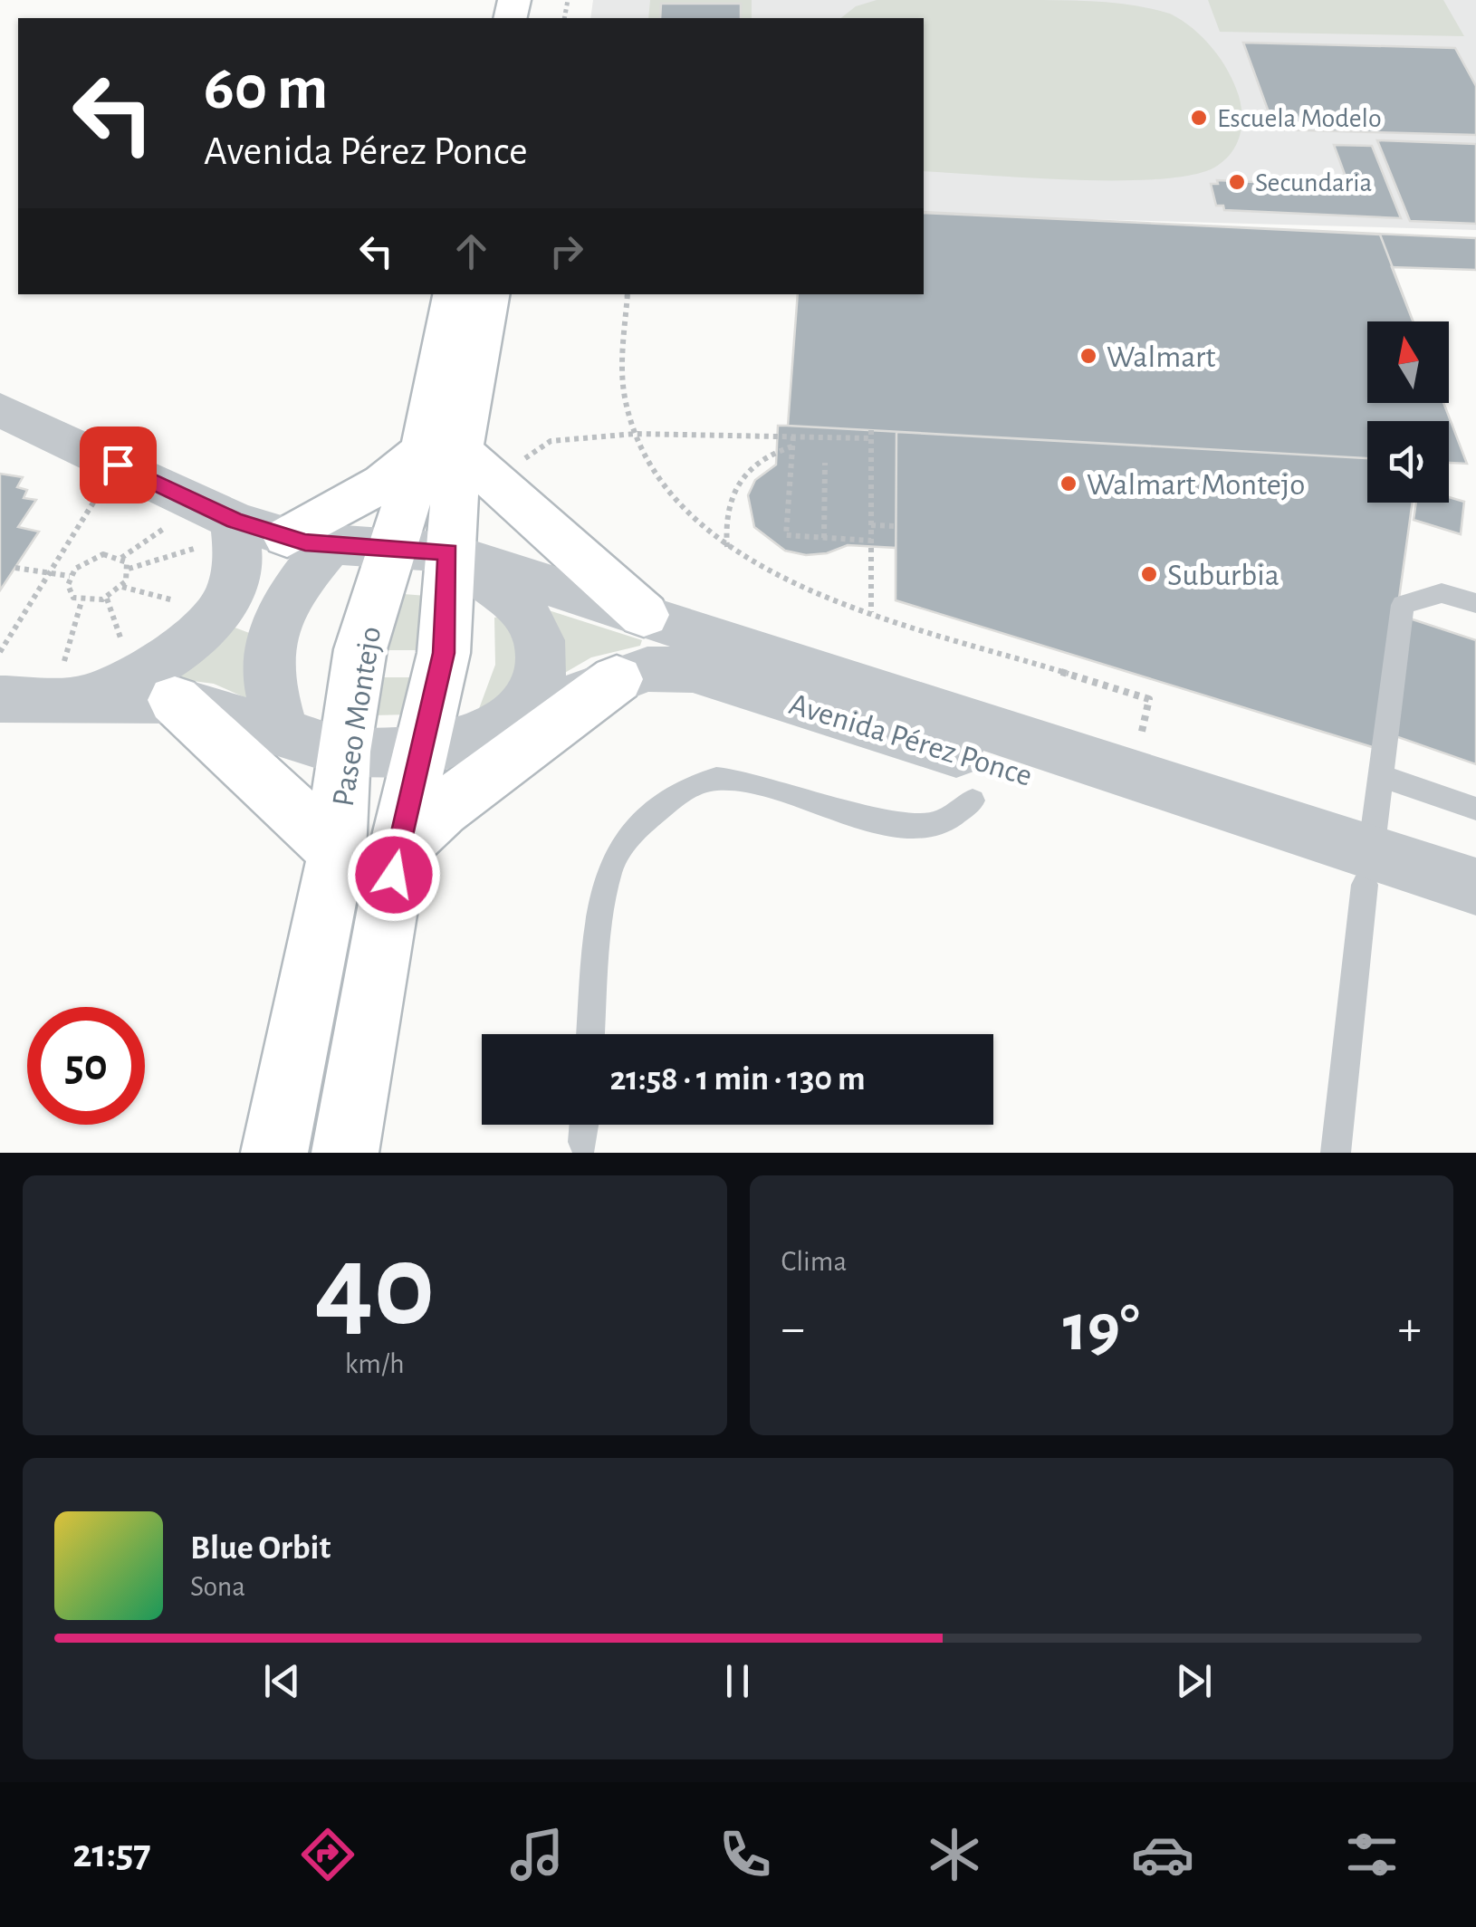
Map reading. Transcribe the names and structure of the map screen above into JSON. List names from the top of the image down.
{
  "streets": {
    "main road": ["Paseo Montejo"],
    "street": ["Avenida Pérez Ponce"]
  },
  "crossings": [
    ["Paseo Montejo", "Avenida Pérez Ponce"]
  ],
  "places": [
    "Escuela Modelo",
    "Secundaria",
    "Walmart",
    "Walmart Montejo",
    "Suburbia"
  ],
  "north": "top",
  "page": {
    "turn": ["60 m", "Avenida Pérez Ponce"],
    "limit": "50",
    "trip": "21:58 · 1 min · 130 m",
    "tile": [
      ["40", "km/h"],
      "Clima"
    ],
    "heat": ["−", "19°", "+"],
    "song": ["Blue Orbit", "Sona"],
    "tabs": "21:57"
  }
}
